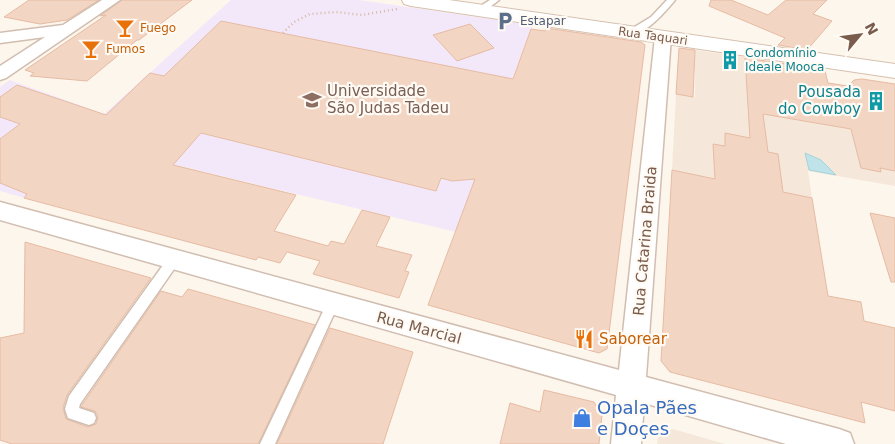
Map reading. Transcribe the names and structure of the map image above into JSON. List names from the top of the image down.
{
  "streets": {
    "main road": ["Rua Taquari"],
    "street": ["Rua Catarina Braida", "Rua Marcial"]
  },
  "crossings": [
    ["Rua Taquari", "Rua Catarina Braida"],
    ["Rua Catarina Braida", "Rua Marcial"]
  ],
  "places": {
    "parking": ["Estapar"],
    "bar": ["Fuego", "Fumos"],
    "building": ["Condomínio Ideale Mooca", "Pousada do Cowboy"],
    "school or university": ["Universidade São Judas Tadeu"],
    "restaurant": ["Saborear"],
    "shop": ["Opala Pães e Doçes"]
  },
  "north": "top right"
}
